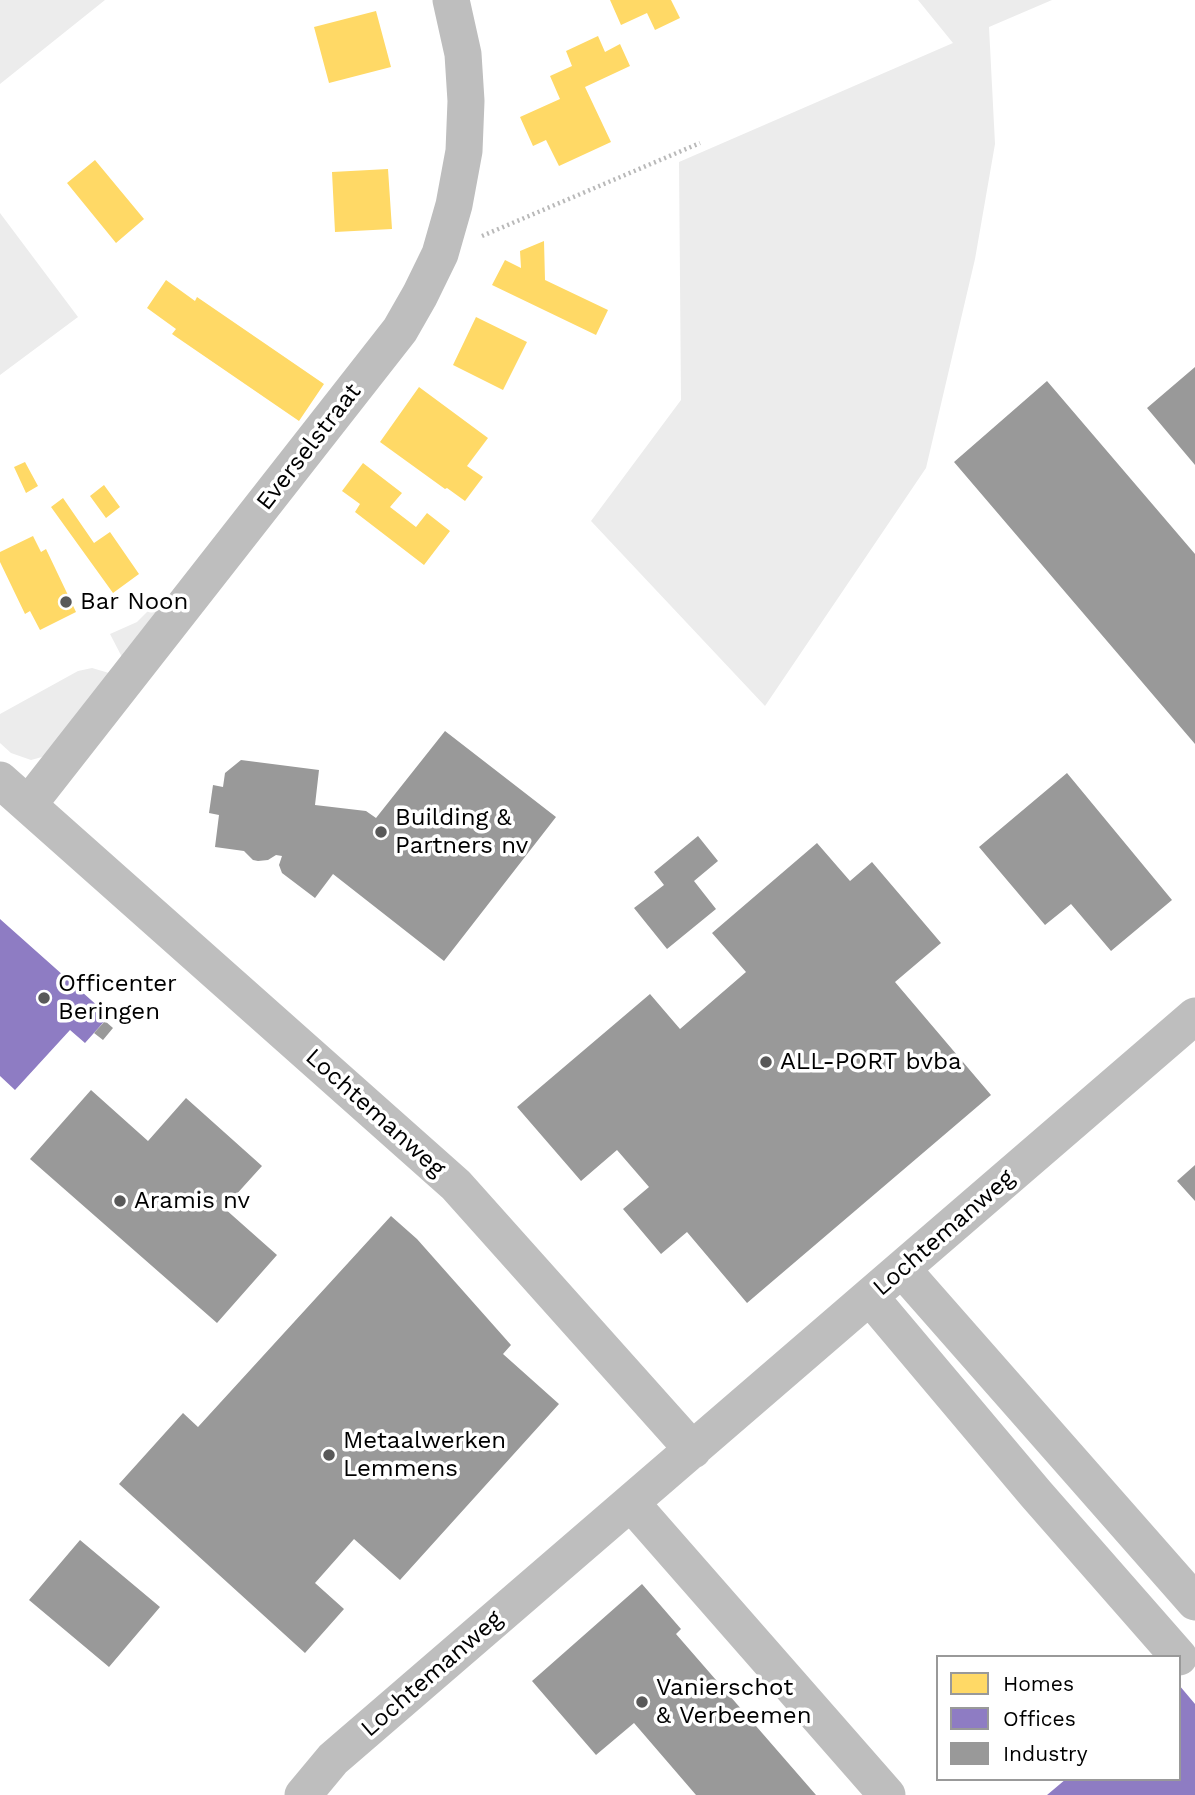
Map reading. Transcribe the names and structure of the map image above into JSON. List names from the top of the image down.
{
  "streets": {
    "street": ["Everselstraat", "Lochtemanweg"]
  },
  "crossings": [
    ["Everselstraat", "Lochtemanweg"]
  ],
  "places": [
    "Bar Noon",
    "Building & Partners nv",
    "Officenter Beringen",
    "ALL-PORT bvba",
    "Aramis nv",
    "Metaalwerken Lemmens",
    "Vanierschot & Verbeemen"
  ],
  "legend": ["Homes", "Offices", "Industry"]
}
